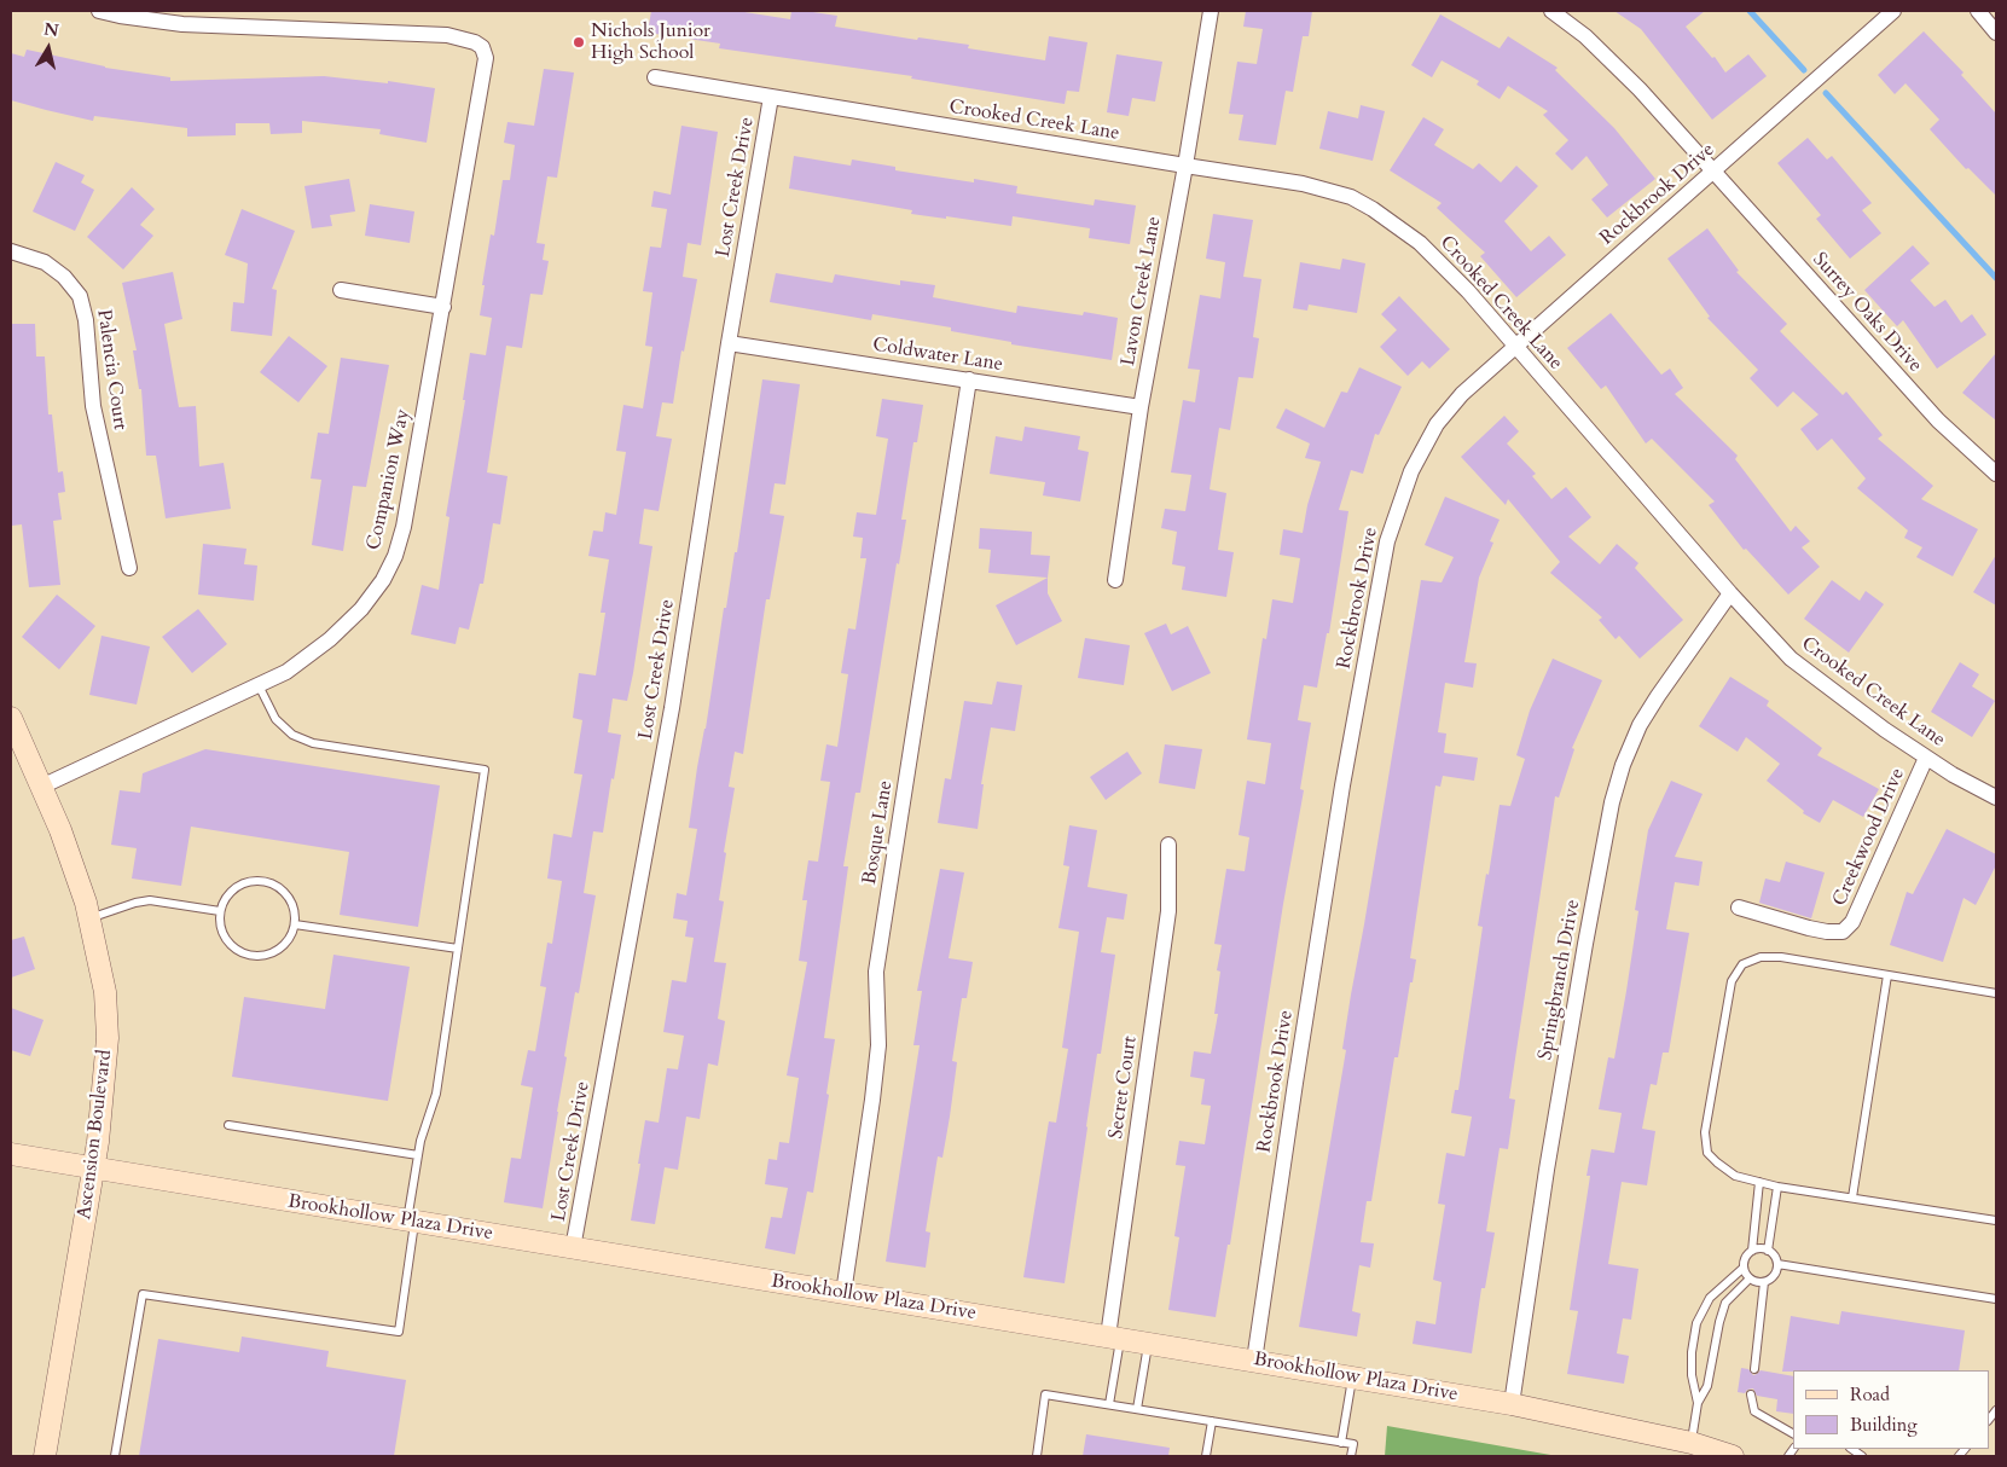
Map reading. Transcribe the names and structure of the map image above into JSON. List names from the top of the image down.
{
  "streets": {
    "street": [
      "Crooked Creek Lane",
      "Lost Creek Drive",
      "Rockbrook Drive",
      "Lavon Creek Lane",
      "Surrey Oaks Drive",
      "Coldwater Lane",
      "Palencia Court",
      "Companion Way",
      "Bosque Lane",
      "Creekwood Drive",
      "Springbranch Drive",
      "Secret Court",
      "Ascension Boulevard",
      "Brookhollow Plaza Drive"
    ]
  },
  "crossings": [
    ["Crooked Creek Lane", "Lost Creek Drive"],
    ["Crooked Creek Lane", "Rockbrook Drive"],
    ["Crooked Creek Lane", "Lavon Creek Lane"],
    ["Crooked Creek Lane", "Creekwood Drive"],
    ["Crooked Creek Lane", "Springbranch Drive"],
    ["Lost Creek Drive", "Coldwater Lane"],
    ["Lost Creek Drive", "Brookhollow Plaza Drive"],
    ["Rockbrook Drive", "Surrey Oaks Drive"],
    ["Rockbrook Drive", "Brookhollow Plaza Drive"],
    ["Lavon Creek Lane", "Coldwater Lane"],
    ["Coldwater Lane", "Bosque Lane"],
    ["Companion Way", "Ascension Boulevard"],
    ["Bosque Lane", "Brookhollow Plaza Drive"],
    ["Springbranch Drive", "Brookhollow Plaza Drive"],
    ["Secret Court", "Brookhollow Plaza Drive"],
    ["Ascension Boulevard", "Brookhollow Plaza Drive"]
  ],
  "places": ["Nichols Junior High School"],
  "legend": ["Road", "Building"],
  "north": "top"
}
